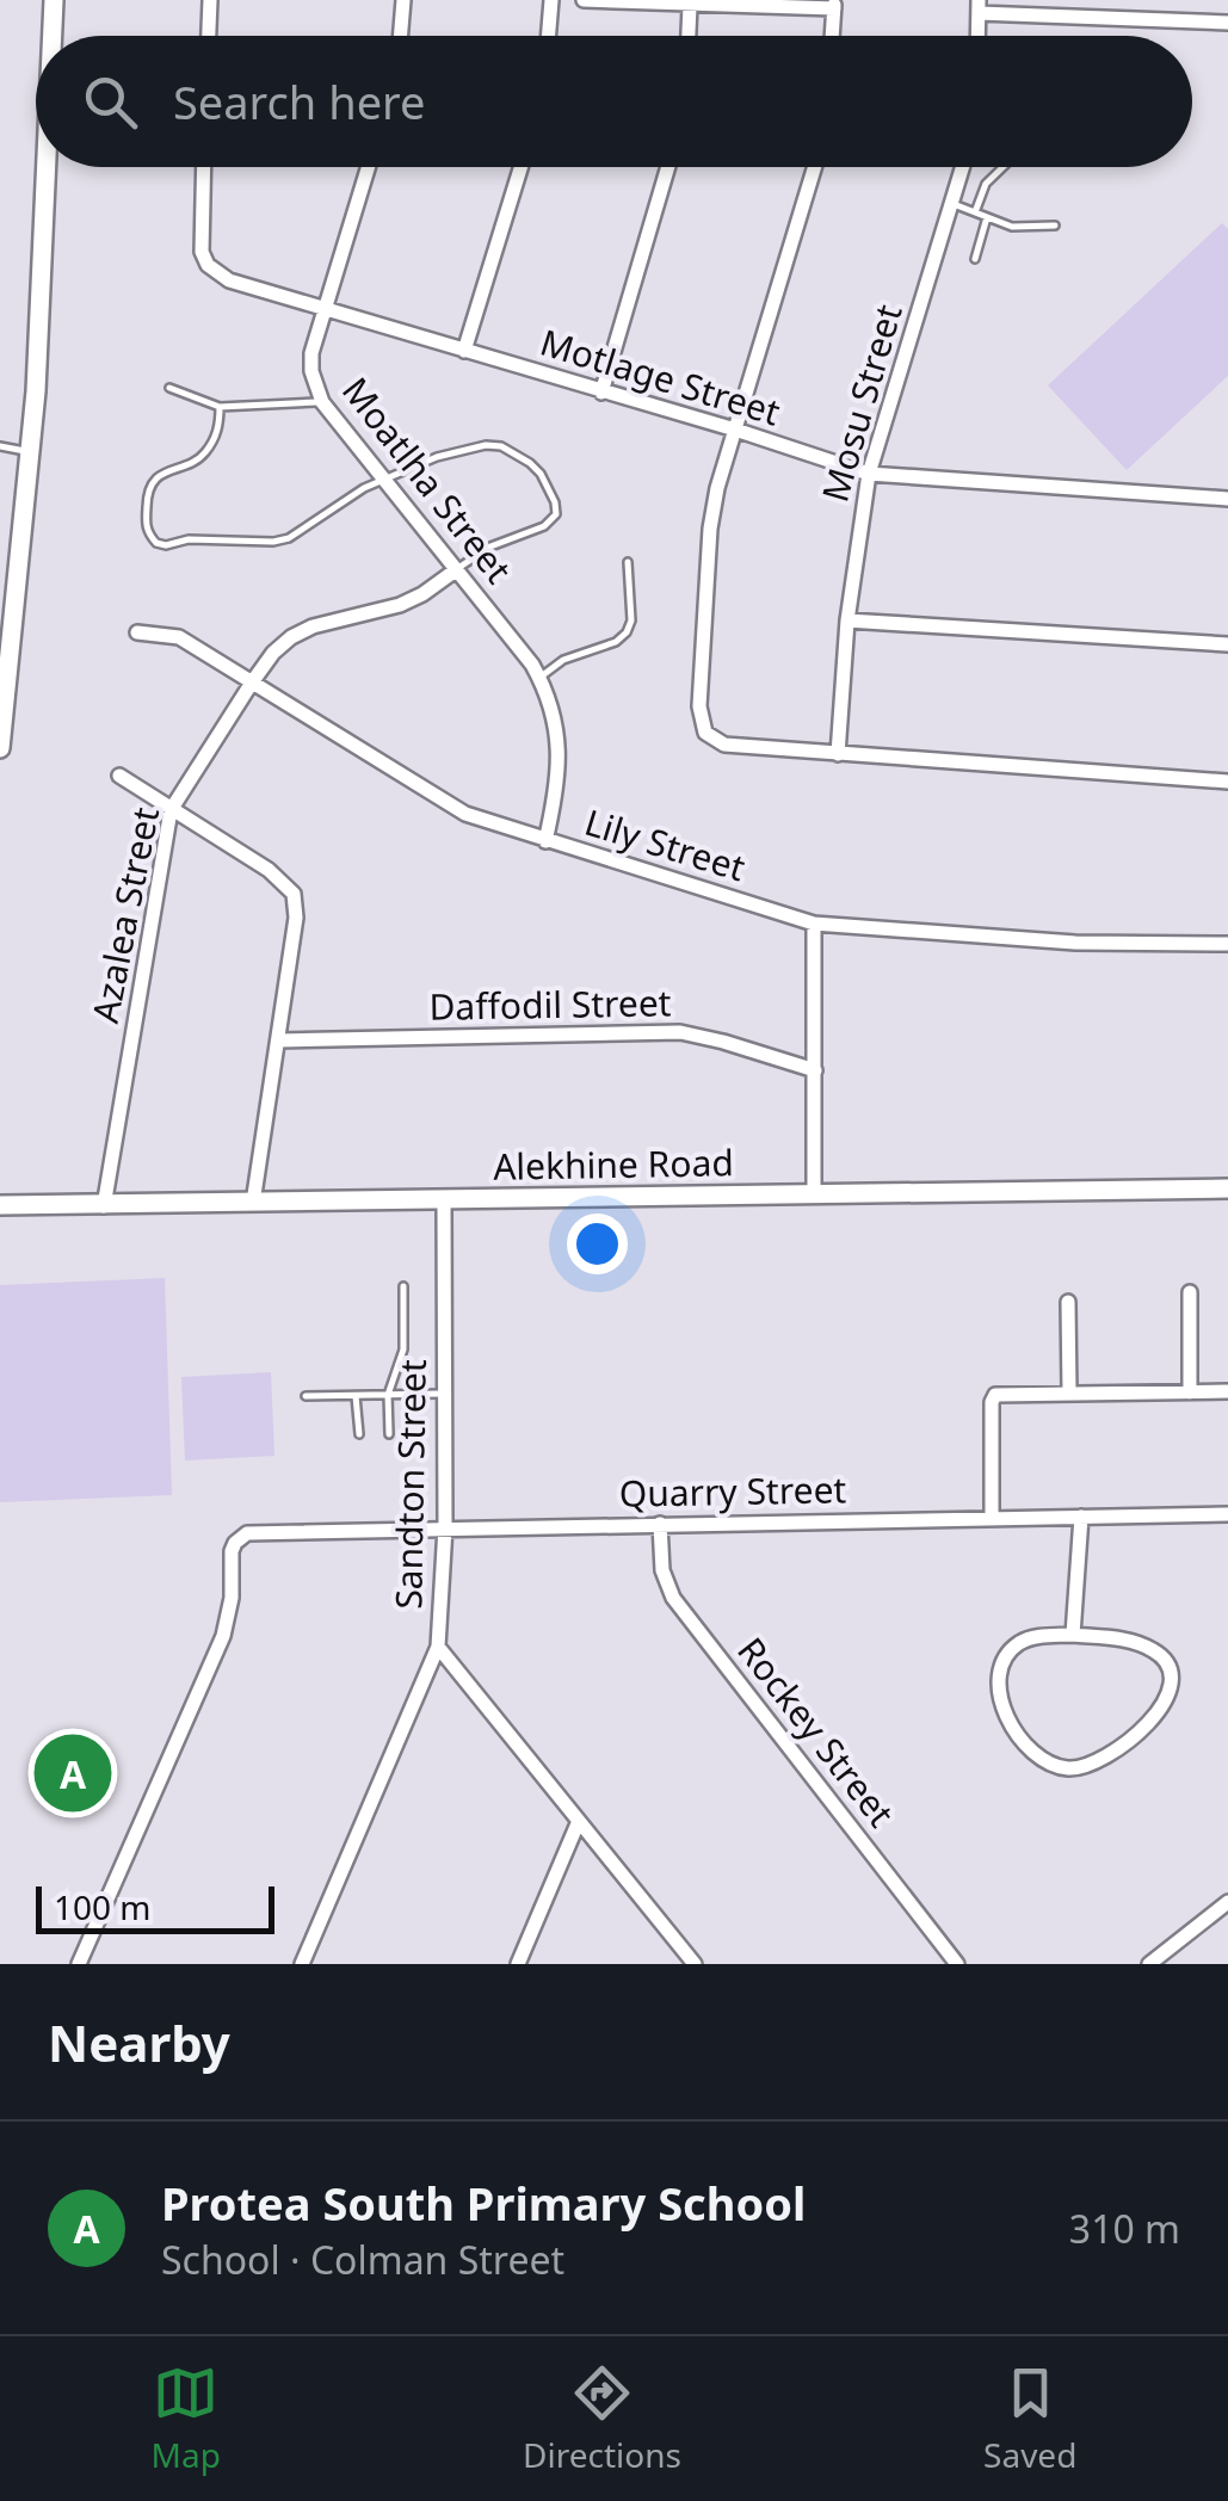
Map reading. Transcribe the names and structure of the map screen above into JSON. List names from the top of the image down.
{
  "streets": {
    "street": [
      "Motlage Street",
      "Mosu Street",
      "Moatlha Street",
      "Lily Street",
      "Azalea Street",
      "Daffodil Street",
      "Alekhine Road",
      "Sandton Street",
      "Quarry Street",
      "Rockey Street"
    ]
  },
  "crossings": [
    ["Motlage Street", "Mosu Street"],
    ["Motlage Street", "Moatlha Street"],
    ["Moatlha Street", "Lily Street"],
    ["Moatlha Street", "Azalea Street"],
    ["Lily Street", "Azalea Street"],
    ["Azalea Street", "Alekhine Road"],
    ["Alekhine Road", "Sandton Street"],
    ["Sandton Street", "Quarry Street"],
    ["Quarry Street", "Rockey Street"]
  ],
  "scale_bar": "100 m",
  "page": {
    "search": "Search here",
    "pins": "A",
    "scale": "100 m",
    "heading": "Nearby",
    "list": [
      {
        "mark": "A",
        "name": "Protea South Primary School",
        "note": "School · Colman Street",
        "value": "310 m"
      }
    ],
    "nav": ["Map", "Directions", "Saved"]
  }
}
